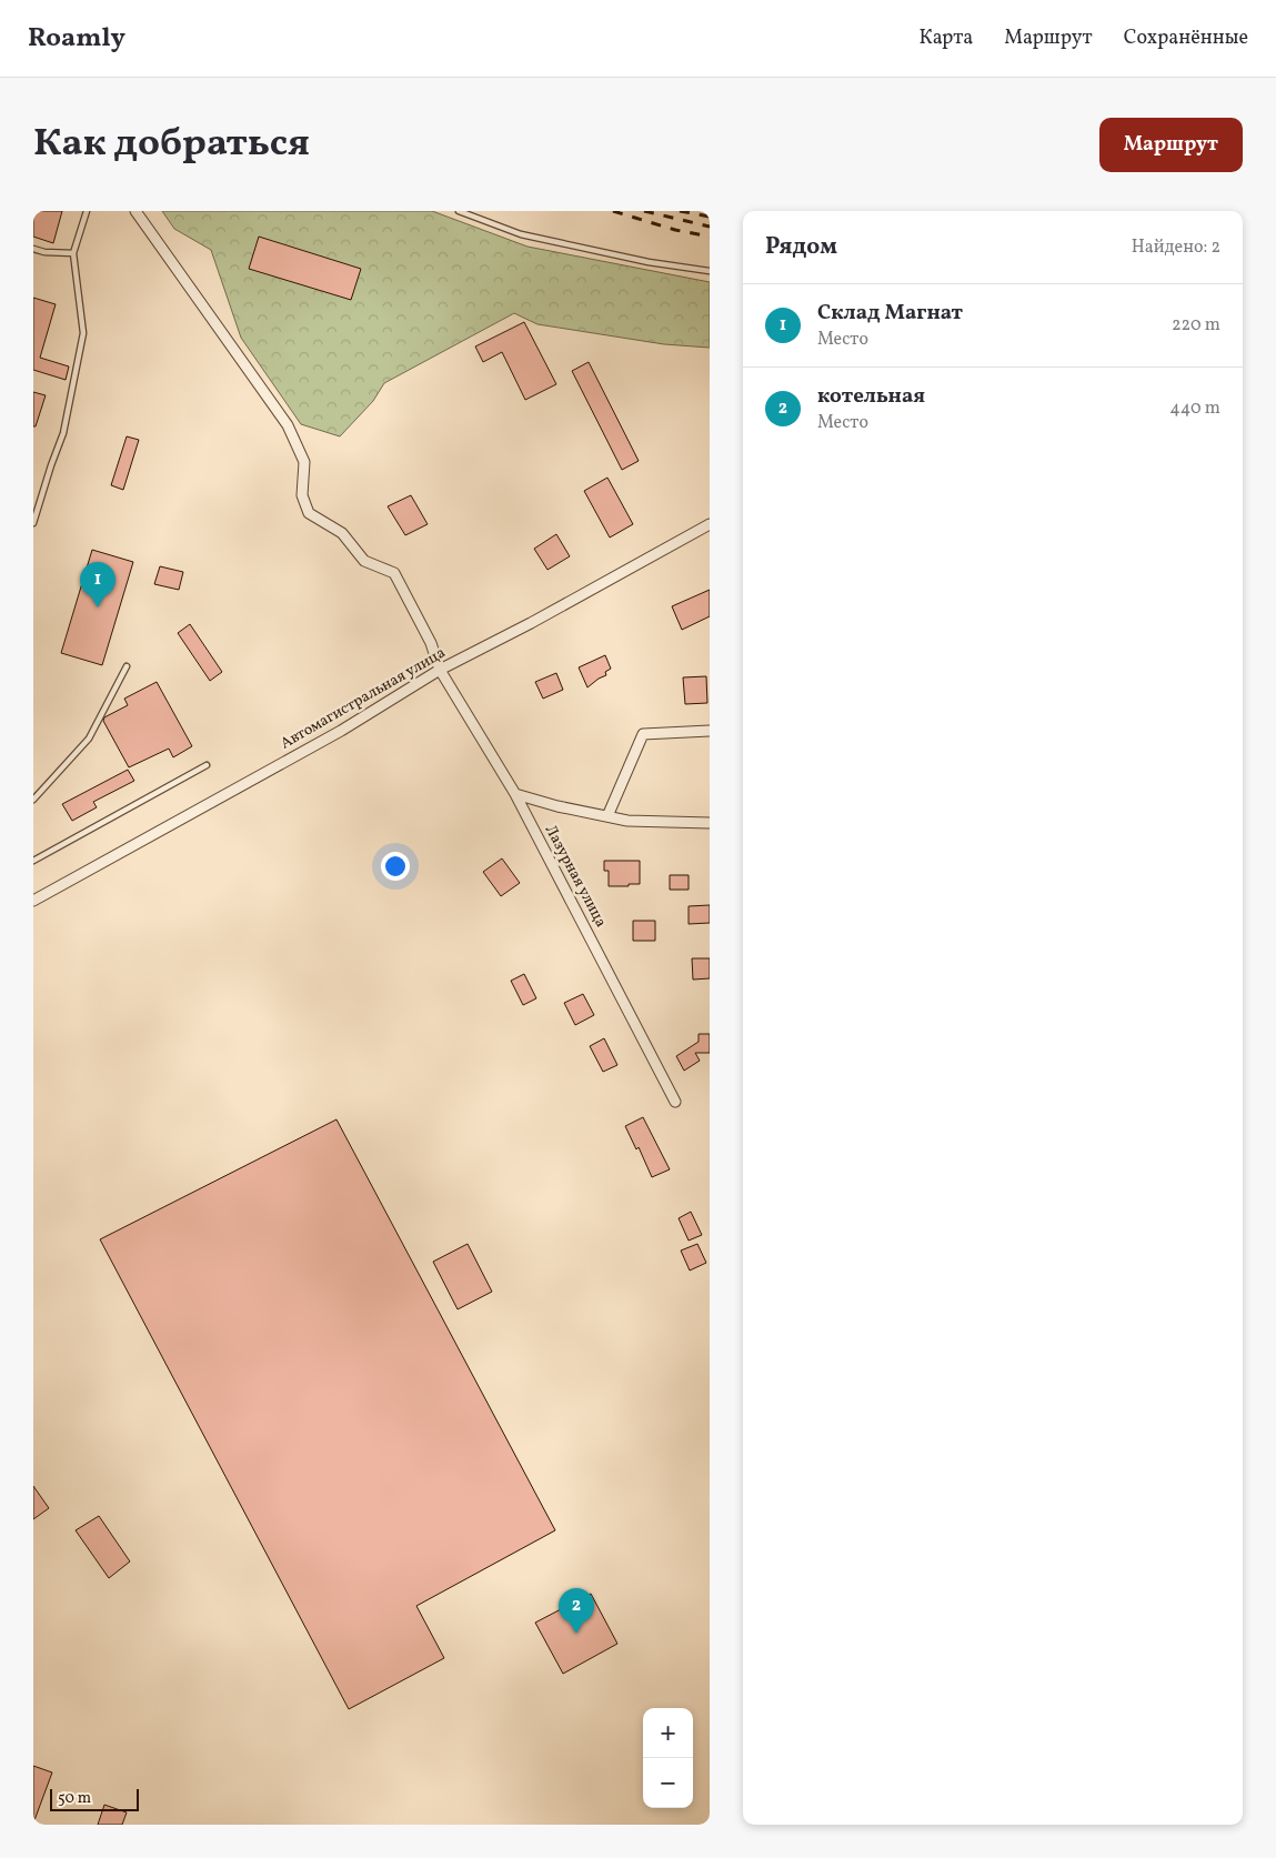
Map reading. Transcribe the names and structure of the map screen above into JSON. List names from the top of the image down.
{
  "streets": {
    "street": ["Автомагистральная улица", "Лазурная улица"]
  },
  "crossings": [
    ["Автомагистральная улица", "Лазурная улица"]
  ],
  "scale_bar": "50 m",
  "page": {
    "header": "Roamly",
    "nav": ["Карта", "Маршрут", "Сохранённые"],
    "title": "Как добраться",
    "buttons": "Маршрут",
    "heading": ["Рядом", "Найдено: 2"],
    "list": [
      {
        "mark": "1",
        "name": "Склад Магнат",
        "note": "Место",
        "value": "220 m"
      },
      {
        "mark": "2",
        "name": "котельная",
        "note": "Место",
        "value": "440 m"
      }
    ],
    "pins": ["1", "2"],
    "map_buttons": ["+", "−"],
    "scale": "50 m"
  }
}
